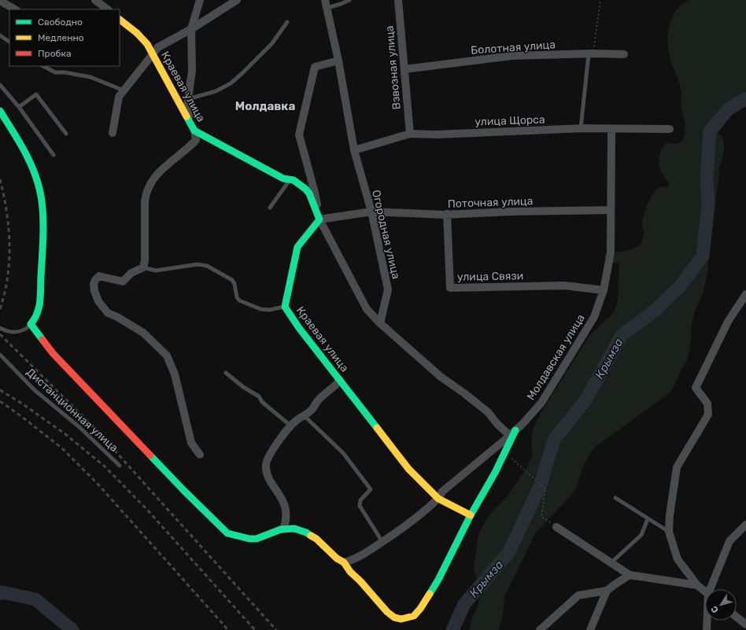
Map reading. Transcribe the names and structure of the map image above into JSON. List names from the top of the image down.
{
  "streets": {
    "street": [
      "Болотная улица",
      "Взвозная улица",
      "Краевая улица",
      "улица Щорса",
      "Поточная улица",
      "Огородная улица",
      "улица Связи",
      "Молдавская улица"
    ],
    "lane": ["Дистанционная улица"]
  },
  "crossings": [
    ["Болотная улица", "Взвозная улица"],
    ["Взвозная улица", "улица Щорса"],
    ["Краевая улица", "Поточная улица"],
    ["Краевая улица", "Молдавская улица"],
    ["улица Щорса", "Огородная улица"],
    ["улица Щорса", "Молдавская улица"],
    ["Поточная улица", "Огородная улица"],
    ["Поточная улица", "улица Связи"],
    ["Поточная улица", "Молдавская улица"],
    ["улица Связи", "Молдавская улица"]
  ],
  "districts": ["Молдавка"],
  "water": ["Крымза"],
  "legend": ["Свободно", "Медленно", "Пробка"],
  "north": "bottom left"
}
